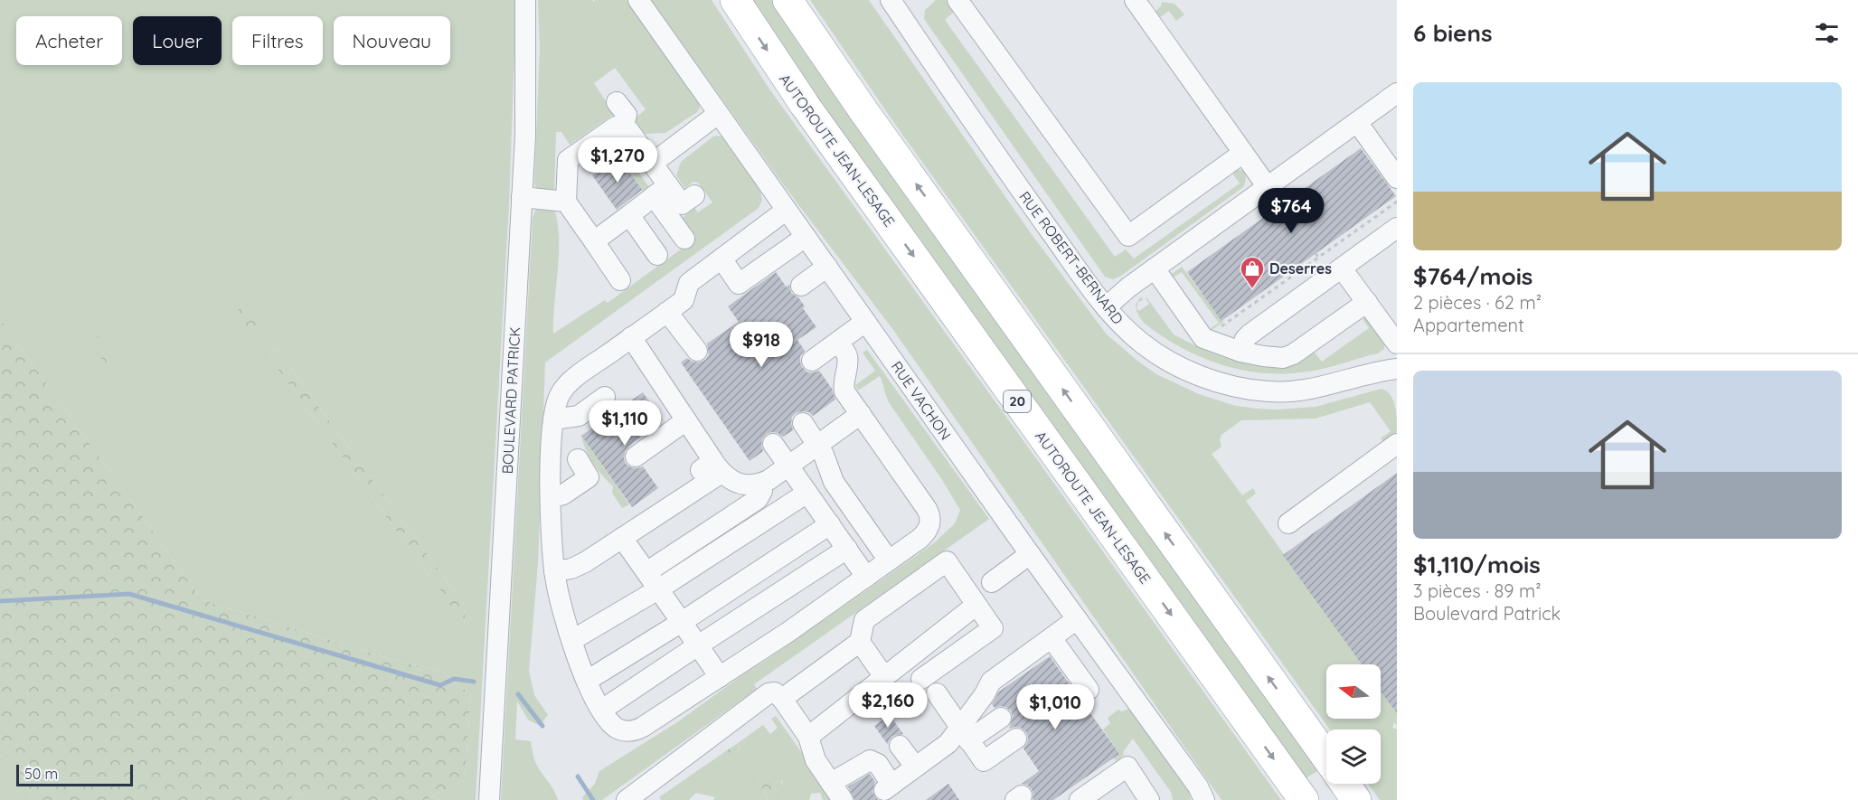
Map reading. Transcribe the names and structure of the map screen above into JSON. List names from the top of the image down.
{
  "streets": {
    "highway": ["AUTOROUTE JEAN-LESAGE", "20"],
    "street": ["RUE ROBERT-BERNARD", "BOULEVARD PATRICK", "RUE VACHON"]
  },
  "places": {
    "shop": ["Deserres"]
  },
  "scale_bar": "50 m",
  "north": "left",
  "page": {
    "heading": "6 biens",
    "chip": [
      "Acheter",
      "Louer",
      "Filtres",
      "Nouveau"
    ],
    "list": [
      {
        "name": "$764/mois",
        "note": "2 pièces · 62 m² · Appartement"
      },
      {
        "name": "$1,110/mois",
        "note": "3 pièces · 89 m² · Boulevard Patrick"
      }
    ],
    "price": [
      "$1,270",
      "$764",
      "$918",
      "$1,110",
      "$2,160",
      "$1,010"
    ],
    "scale": "50 m"
  }
}
